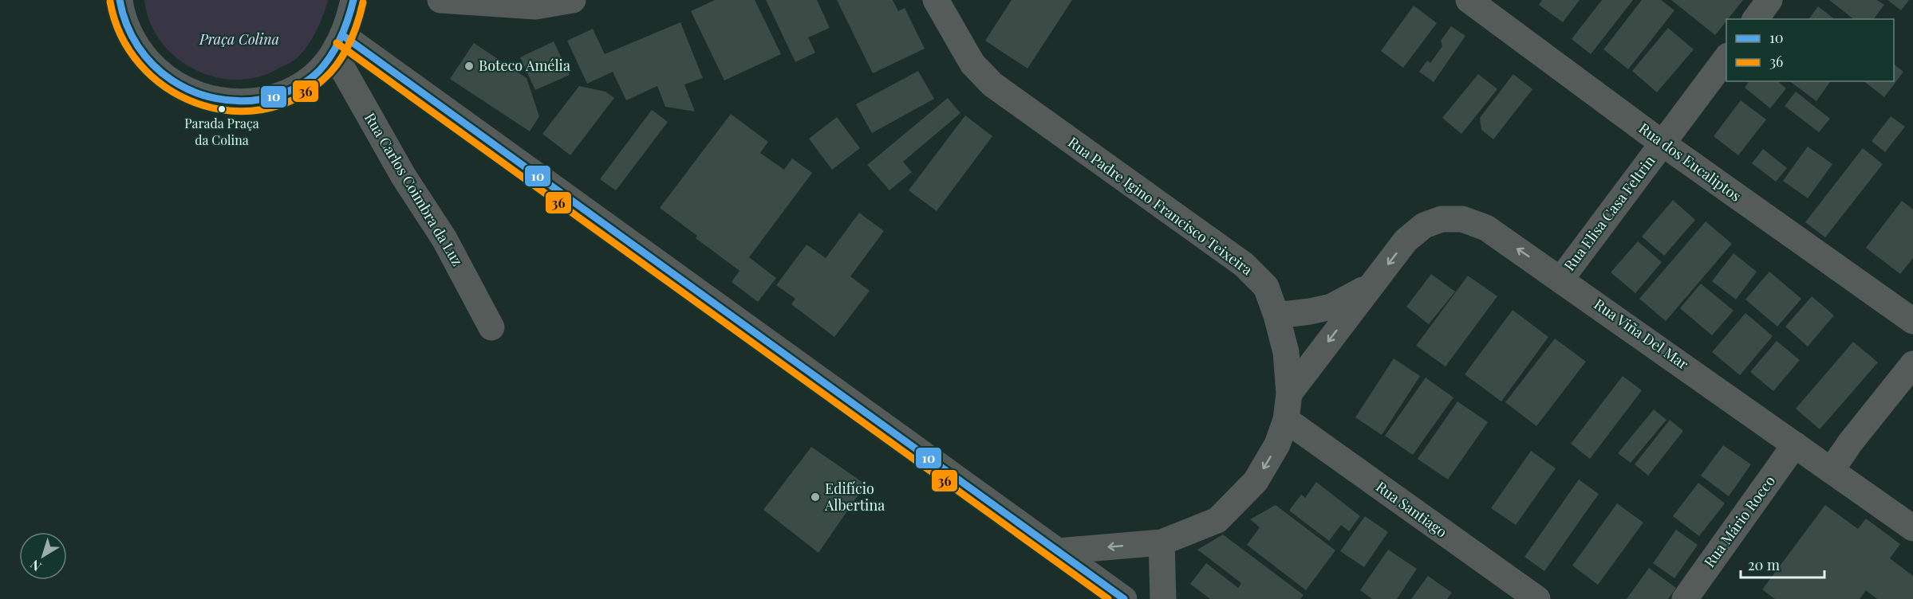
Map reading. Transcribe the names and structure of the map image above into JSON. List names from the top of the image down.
{
  "streets": {
    "street": [
      "Rua dos Eucaliptos",
      "Rua Carlos Coimbra da Luz",
      "Rua Padre Igino Francisco Teixeira",
      "Rua Elisa Casa Feltrin",
      "Rua Viña Del Mar",
      "Rua Santiago",
      "Rua Mário Rocco"
    ]
  },
  "crossings": [
    ["Rua dos Eucaliptos", "Rua Elisa Casa Feltrin"],
    ["Rua Padre Igino Francisco Teixeira", "Rua Viña Del Mar"],
    ["Rua Padre Igino Francisco Teixeira", "Rua Santiago"],
    ["Rua Elisa Casa Feltrin", "Rua Viña Del Mar"],
    ["Rua Viña Del Mar", "Rua Mário Rocco"]
  ],
  "parks": ["Praça Colina"],
  "places": ["Boteco Amélia", "Parada Praça da Colina", "Edifício Albertina"],
  "lines": ["transit line 10", "transit line 36"],
  "legend": ["10", "36"],
  "scale_bar": "20 m",
  "north": "bottom left"
}
